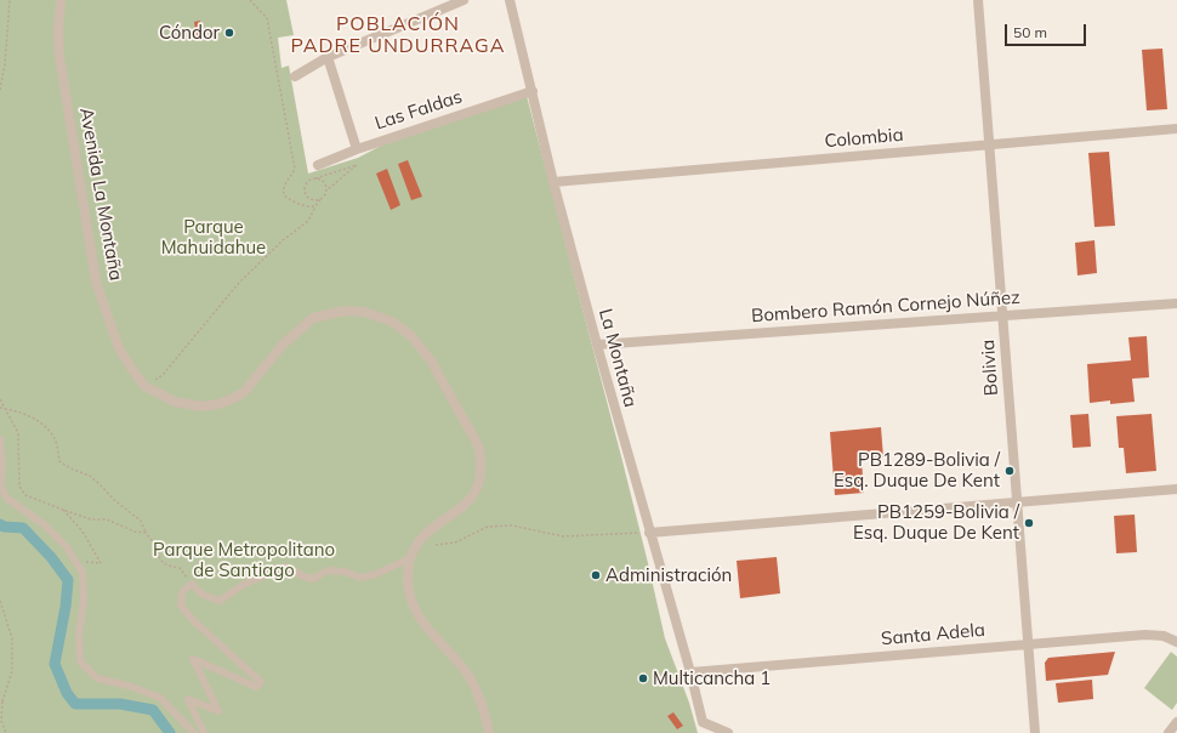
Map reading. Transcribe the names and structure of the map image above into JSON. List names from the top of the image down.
{
  "streets": {
    "street": [
      "Las Faldas",
      "Colombia",
      "Avenida La Montaña",
      "Bombero Ramón Cornejo Núñez",
      "La Montaña",
      "Bolivia",
      "Santa Adela"
    ]
  },
  "crossings": [
    ["Las Faldas", "La Montaña"],
    ["Colombia", "La Montaña"],
    ["Colombia", "Bolivia"],
    ["Bombero Ramón Cornejo Núñez", "La Montaña"],
    ["Bombero Ramón Cornejo Núñez", "Bolivia"],
    ["La Montaña", "Santa Adela"],
    ["Bolivia", "Santa Adela"]
  ],
  "districts": ["POBLACIÓN PADRE UNDURRAGA"],
  "parks": ["Parque Mahuidahue", "Parque Metropolitano de Santiago"],
  "places": [
    "Cóndor",
    "PB1289-Bolivia / Esq. Duque De Kent",
    "PB1259-Bolivia / Esq. Duque De Kent",
    "Administración",
    "Multicancha 1"
  ],
  "scale_bar": "50 m"
}
